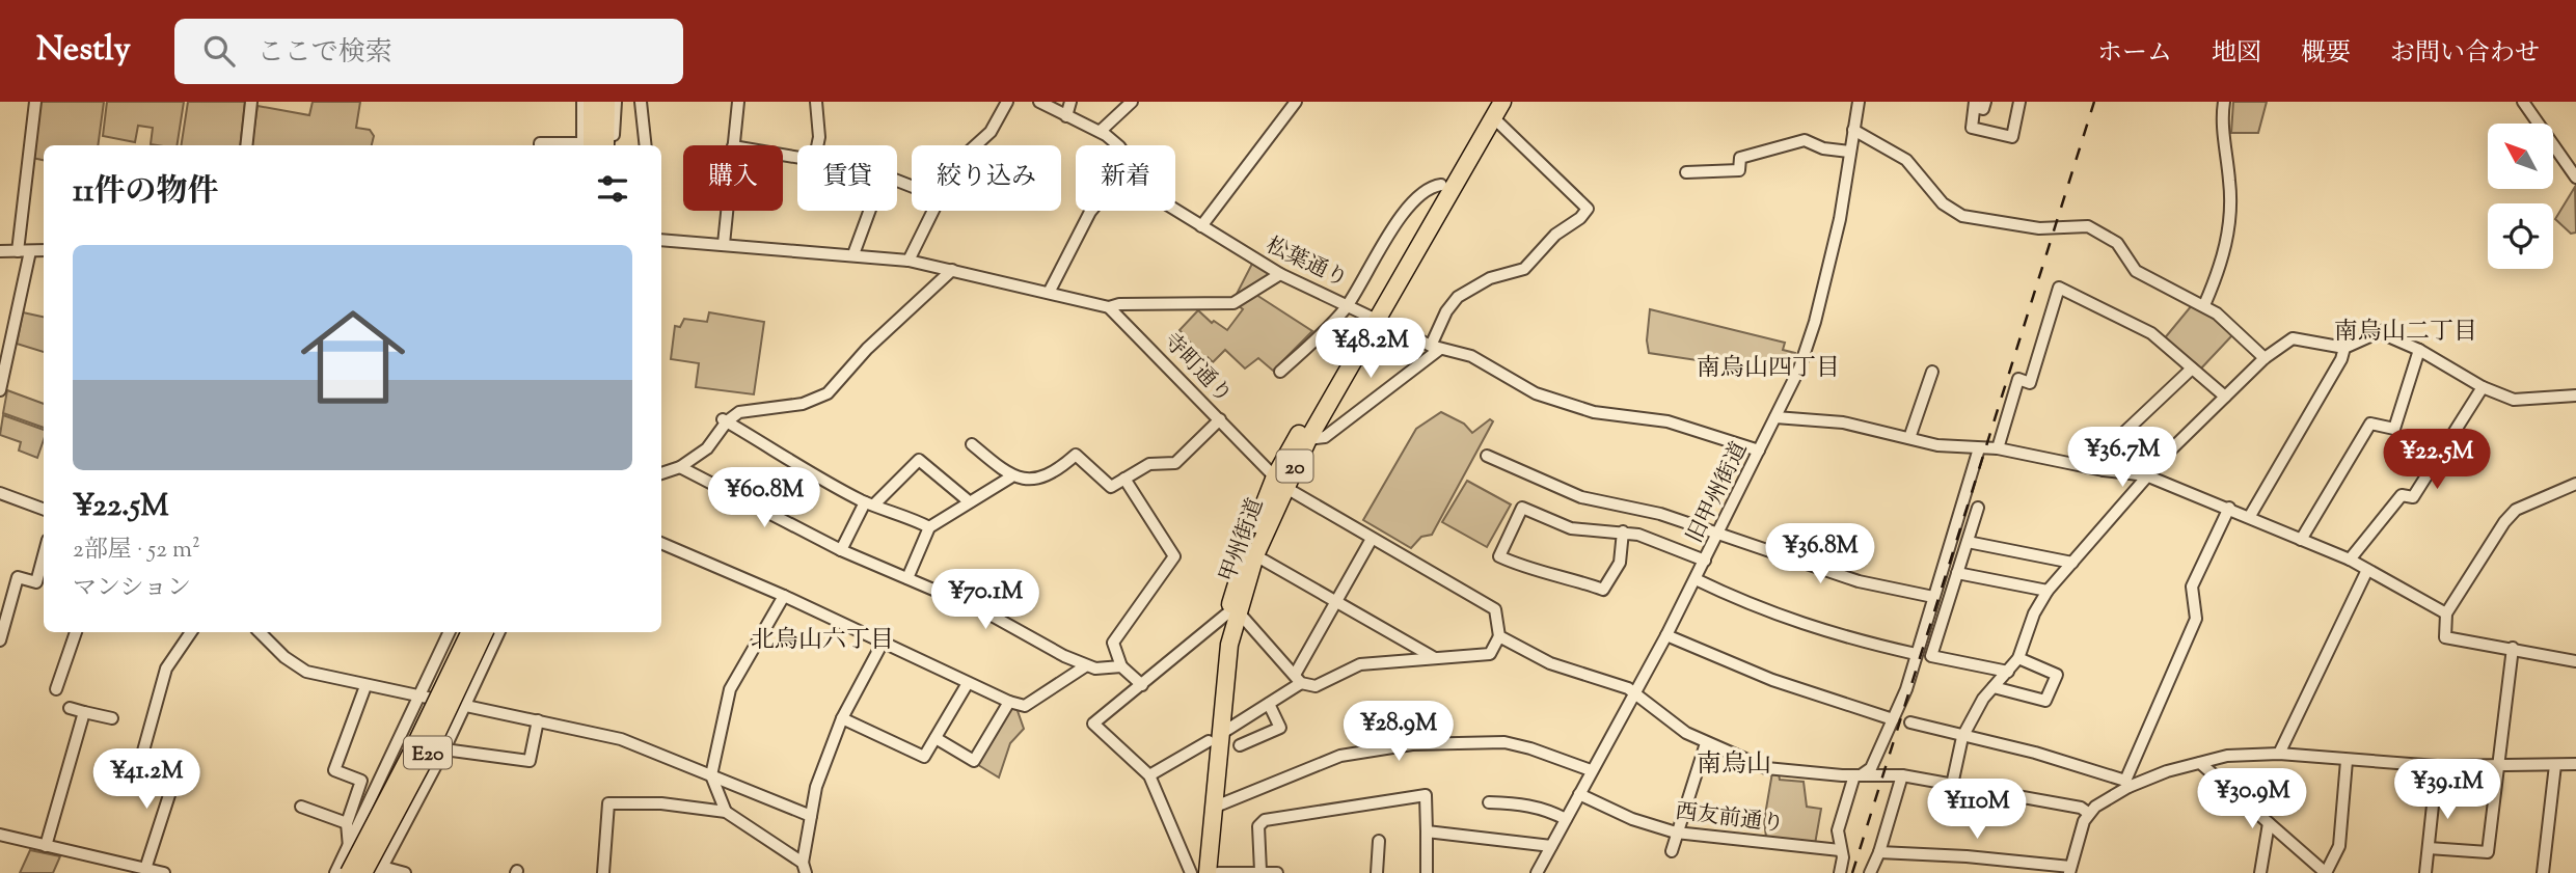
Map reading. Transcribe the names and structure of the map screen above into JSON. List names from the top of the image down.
{
  "streets": {
    "highway": ["20", "甲州街道", "E20"],
    "street": [
      "松葉通り",
      "寺町通り",
      "旧甲州街道",
      "西友前通り"
    ]
  },
  "crossings": [
    ["松葉通り", "旧甲州街道"],
    ["松葉通り", "甲州街道"],
    ["寺町通り", "甲州街道"],
    ["旧甲州街道", "西友前通り"]
  ],
  "districts": [
    "南烏山二丁目",
    "南烏山四丁目",
    "北烏山六丁目",
    "南烏山"
  ],
  "north": "top left",
  "page": {
    "header": "Nestly",
    "search": "ここで検索",
    "nav": [
      "ホーム",
      "地図",
      "概要",
      "お問い合わせ"
    ],
    "chip": [
      "購入",
      "賃貸",
      "絞り込み",
      "新着"
    ],
    "heading": "11件の物件",
    "list": [
      {
        "name": "¥22.5M",
        "note": "2部屋 · 52 m² · マンション"
      }
    ],
    "price": [
      "¥48.2M",
      "¥36.7M",
      "¥22.5M",
      "¥60.8M",
      "¥36.8M",
      "¥70.1M",
      "¥28.9M",
      "¥41.2M",
      "¥39.1M",
      "¥30.9M",
      "¥110M"
    ]
  }
}
